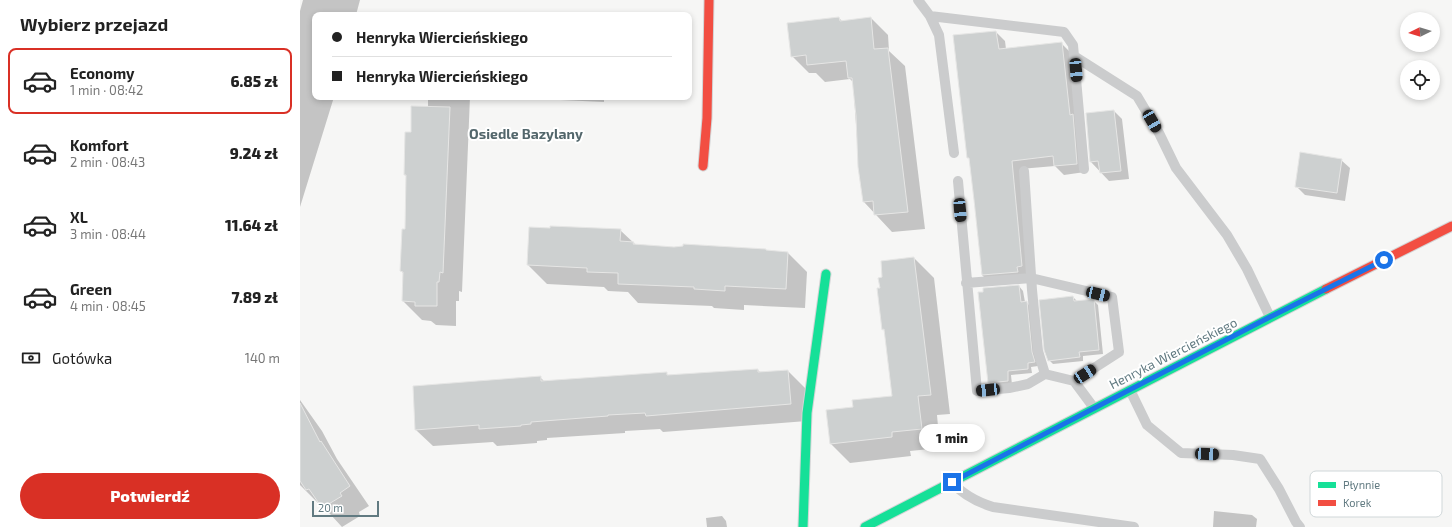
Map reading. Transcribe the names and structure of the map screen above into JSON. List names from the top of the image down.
{
  "streets": {
    "street": ["Henryka Wiercieńskiego"]
  },
  "districts": ["Osiedle Bazylany"],
  "legend": ["Płynnie", "Korek"],
  "scale_bar": "20 m",
  "north": "left",
  "page": {
    "heading": "Wybierz przejazd",
    "banner": ["Henryka Wiercieńskiego", "Henryka Wiercieńskiego"],
    "list": [
      {
        "name": "Economy",
        "note": "1 min · 08:42",
        "value": "6.85 zł"
      },
      {
        "name": "Komfort",
        "note": "2 min · 08:43",
        "value": "9.24 zł"
      },
      {
        "name": "XL",
        "note": "3 min · 08:44",
        "value": "11.64 zł"
      },
      {
        "name": "Green",
        "note": "4 min · 08:45",
        "value": "7.89 zł"
      }
    ],
    "pay": ["Gotówka", "140 m"],
    "bubble": "1 min",
    "buttons": "Potwierdź",
    "scale": "20 m"
  }
}
